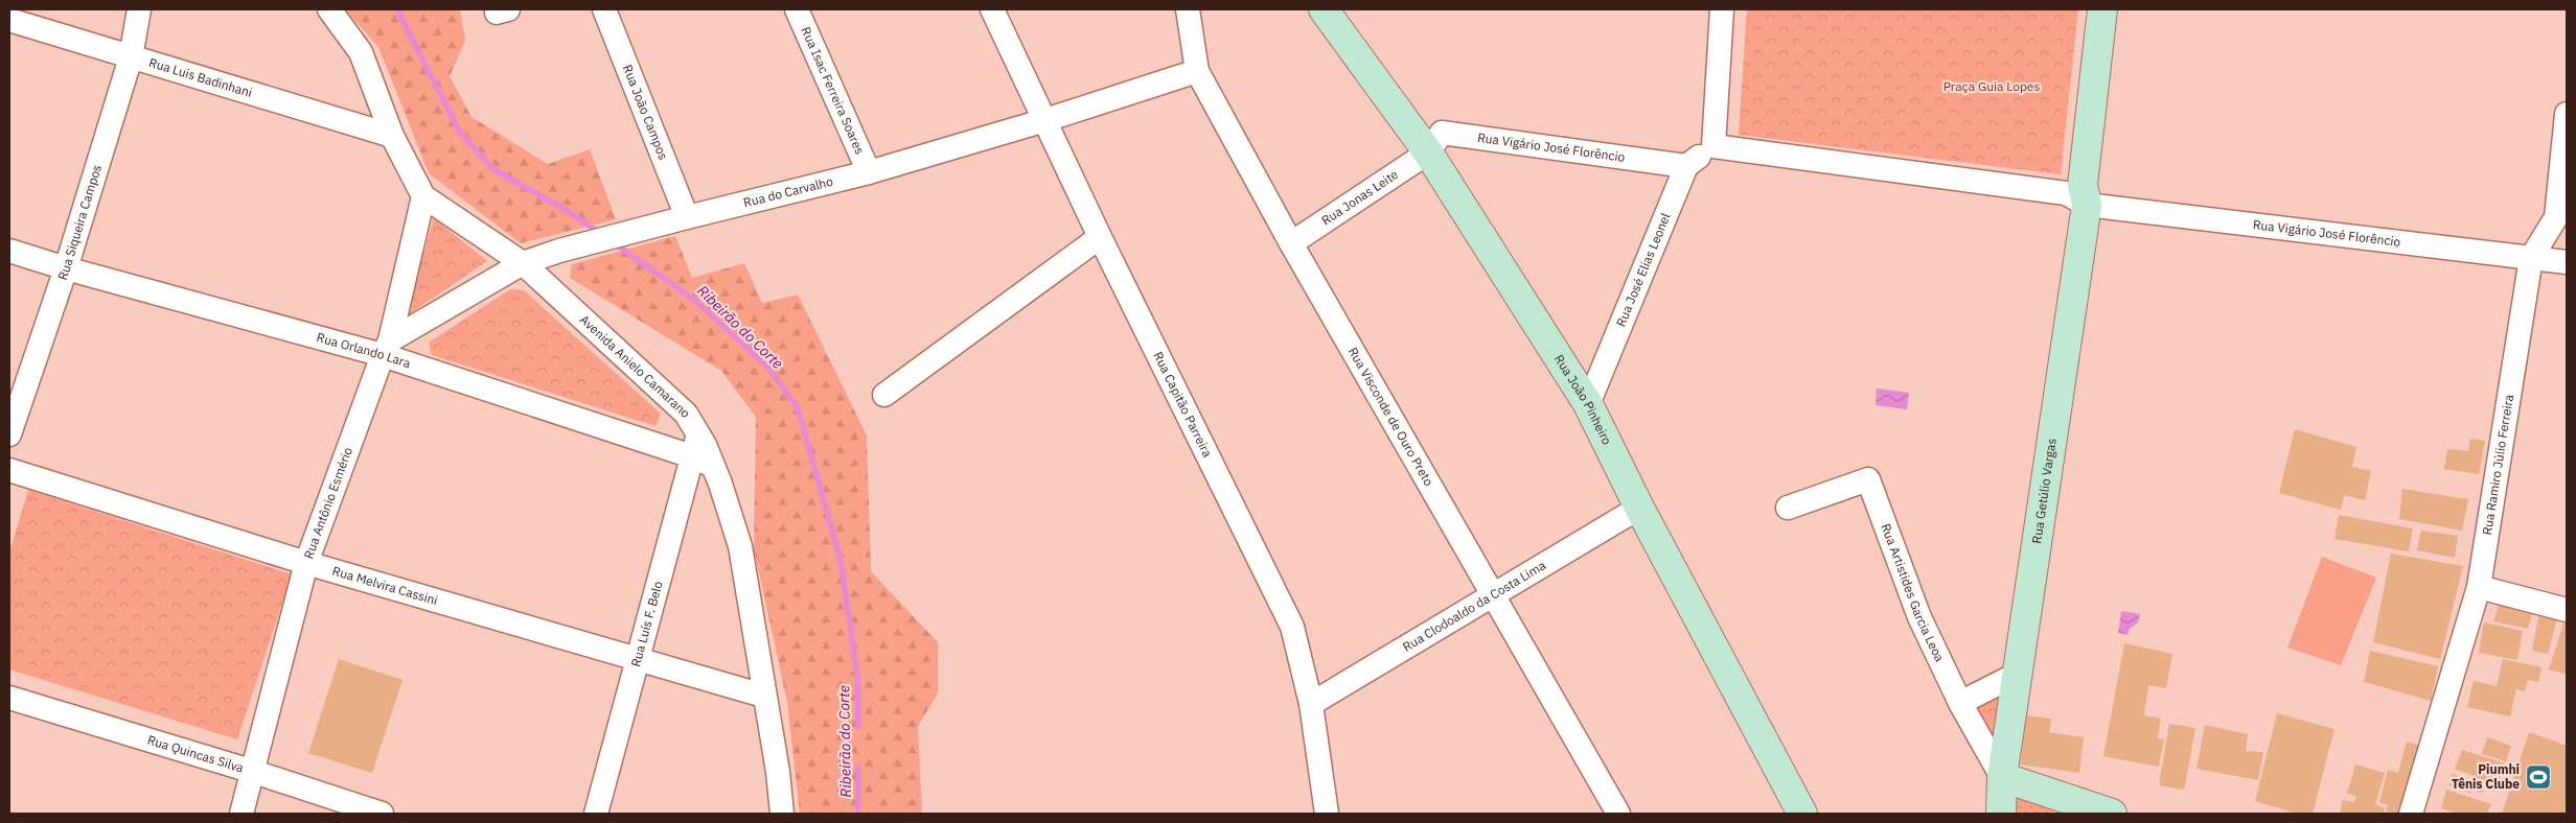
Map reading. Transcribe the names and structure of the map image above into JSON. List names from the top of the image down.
{
  "streets": {
    "street": [
      "Rua Luis Badinhani",
      "Rua Isac Ferreira Soares",
      "Rua João Campos",
      "Rua Vigário José Florêncio",
      "Rua do Carvalho",
      "Rua Jonas Leite",
      "Rua Siqueira Campos",
      "Rua José Elias Leonel",
      "Rua Orlando Lara",
      "Avenida Anielo Camarano",
      "Rua João Pinheiro",
      "Rua Capitão Parreira",
      "Rua Visconde de Ouro Preto",
      "Rua Ramiro Júlio Ferreira",
      "Rua Getúlio Vargas",
      "Rua Antônio Esmério",
      "Rua Melvira Cassini",
      "Rua Artistides Garcia Leoa",
      "Rua Clodoaldo da Costa Lima",
      "Rua Luís F. Belo",
      "Rua Quincas Silva"
    ]
  },
  "crossings": [
    ["Rua Luis Badinhani", "Rua Siqueira Campos"],
    ["Rua Luis Badinhani", "Avenida Anielo Camarano"],
    ["Rua Isac Ferreira Soares", "Rua do Carvalho"],
    ["Rua João Campos", "Rua do Carvalho"],
    ["Rua Vigário José Florêncio", "Rua Jonas Leite"],
    ["Rua Vigário José Florêncio", "Rua José Elias Leonel"],
    ["Rua Vigário José Florêncio", "Rua João Pinheiro"],
    ["Rua Vigário José Florêncio", "Rua Ramiro Júlio Ferreira"],
    ["Rua Vigário José Florêncio", "Rua Getúlio Vargas"],
    ["Rua do Carvalho", "Rua Orlando Lara"],
    ["Rua do Carvalho", "Avenida Anielo Camarano"],
    ["Rua do Carvalho", "Rua Capitão Parreira"],
    ["Rua do Carvalho", "Rua Visconde de Ouro Preto"],
    ["Rua do Carvalho", "Rua Antônio Esmério"],
    ["Rua Jonas Leite", "Rua João Pinheiro"],
    ["Rua Jonas Leite", "Rua Visconde de Ouro Preto"],
    ["Rua Siqueira Campos", "Rua Orlando Lara"],
    ["Rua José Elias Leonel", "Rua João Pinheiro"],
    ["Rua Orlando Lara", "Avenida Anielo Camarano"],
    ["Rua Orlando Lara", "Rua Antônio Esmério"],
    ["Rua Orlando Lara", "Rua Luís F. Belo"],
    ["Avenida Anielo Camarano", "Rua Antônio Esmério"],
    ["Avenida Anielo Camarano", "Rua Melvira Cassini"],
    ["Avenida Anielo Camarano", "Rua Luís F. Belo"],
    ["Rua João Pinheiro", "Rua Clodoaldo da Costa Lima"],
    ["Rua Capitão Parreira", "Rua Clodoaldo da Costa Lima"],
    ["Rua Visconde de Ouro Preto", "Rua Clodoaldo da Costa Lima"],
    ["Rua Getúlio Vargas", "Rua Artistides Garcia Leoa"],
    ["Rua Antônio Esmério", "Rua Melvira Cassini"],
    ["Rua Antônio Esmério", "Rua Quincas Silva"],
    ["Rua Melvira Cassini", "Rua Luís F. Belo"]
  ],
  "water": ["Ribeirão do Corte"],
  "parks": ["Praça Guia Lopes"],
  "places": {
    "sports": ["Piumhi Tênis Clube"]
  }
}
